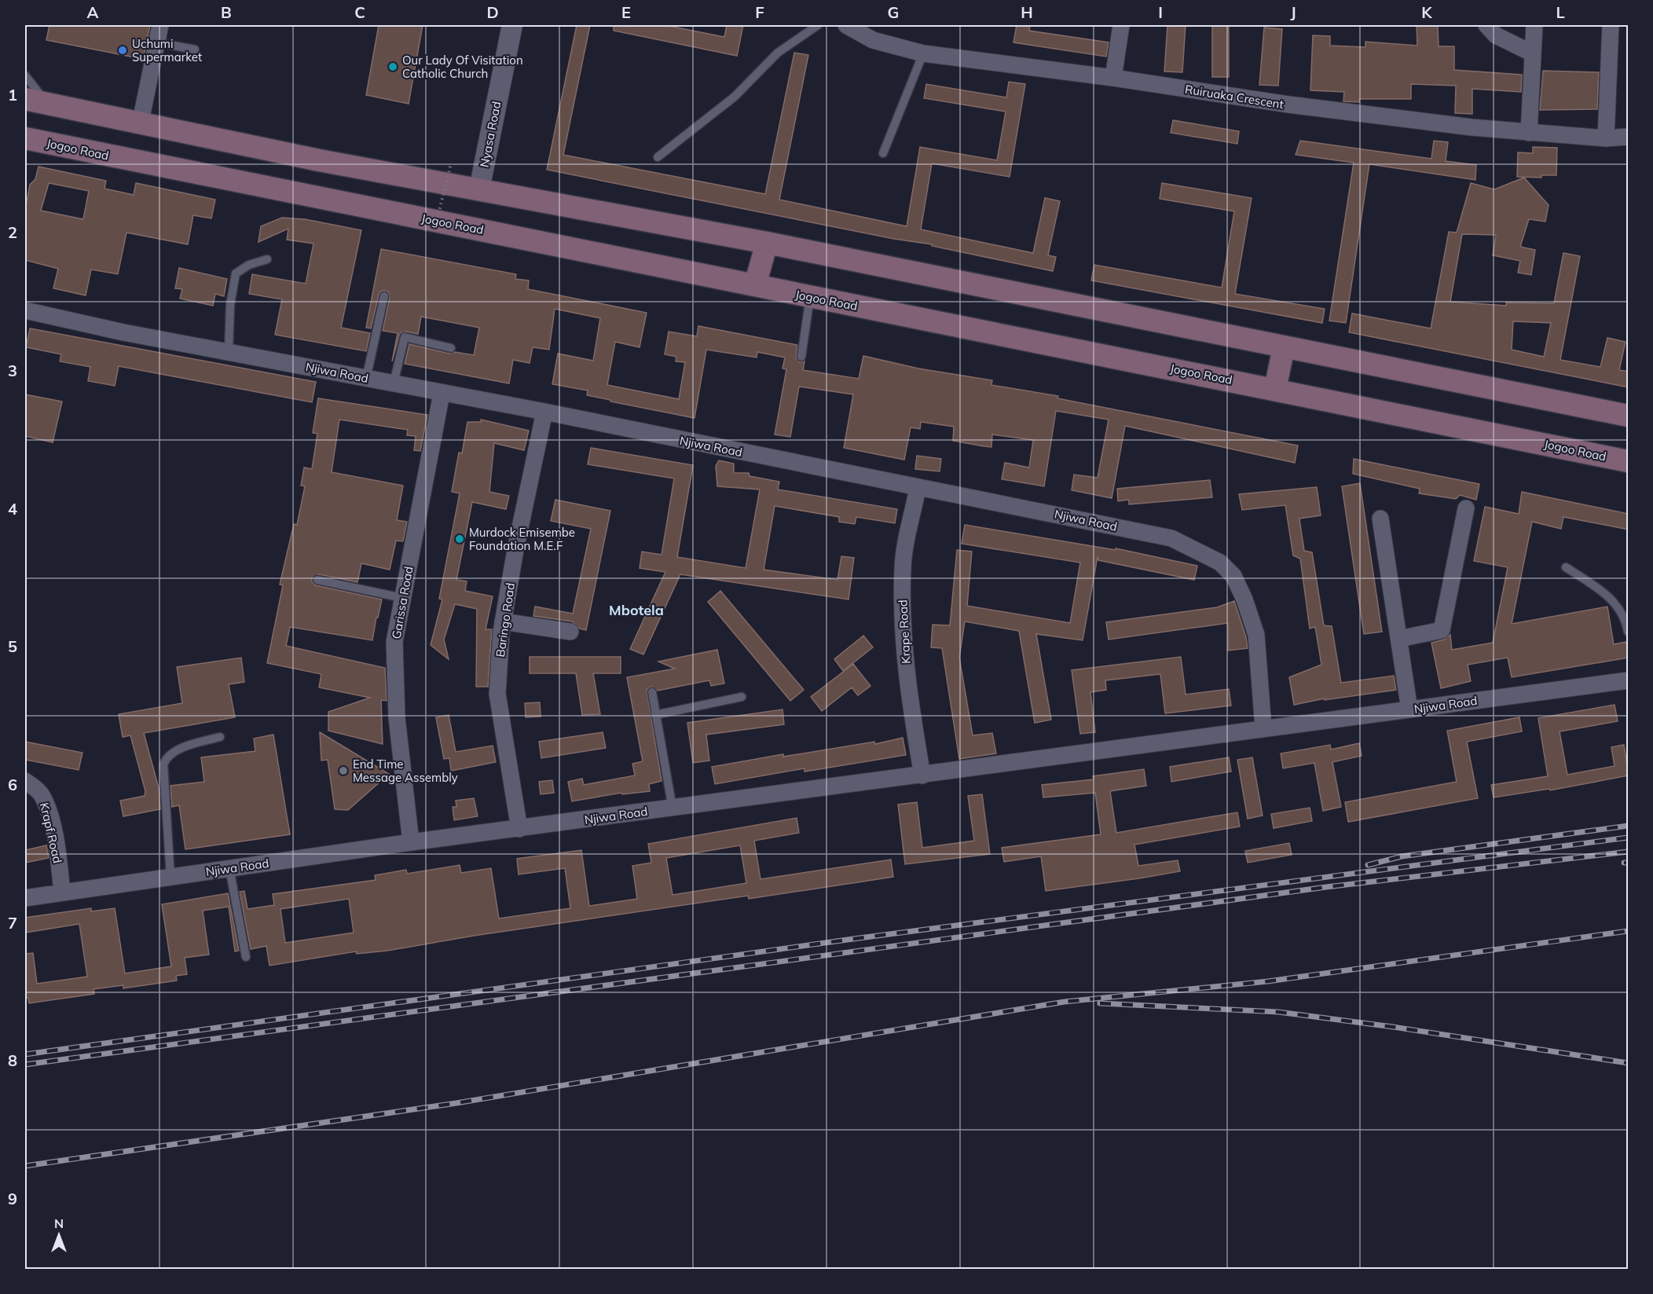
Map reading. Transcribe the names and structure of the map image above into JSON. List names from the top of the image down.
{
  "streets": {
    "main road": ["Jogoo Road"],
    "street": [
      "Ruiruaka Crescent",
      "Nyasa Road",
      "Njiwa Road",
      "Garissa Road",
      "Baringo Road",
      "Krape Road",
      "Krapf Road"
    ]
  },
  "crossings": [
    ["Njiwa Road", "Garissa Road"],
    ["Njiwa Road", "Baringo Road"],
    ["Njiwa Road", "Krape Road"],
    ["Njiwa Road", "Krapf Road"]
  ],
  "districts": ["Mbotela"],
  "places": [
    "Uchumi Supermarket",
    "Our Lady Of Visitation Catholic Church",
    "Murdock Emisembe Foundation M.E.F",
    "End Time Message Assembly"
  ],
  "north": "top",
  "grid": {
    "columns": [
      "A",
      "B",
      "C",
      "D",
      "E",
      "F",
      "G",
      "H",
      "I",
      "J",
      "K",
      "L"
    ],
    "rows": [
      "1",
      "2",
      "3",
      "4",
      "5",
      "6",
      "7",
      "8",
      "9"
    ]
  }
}
